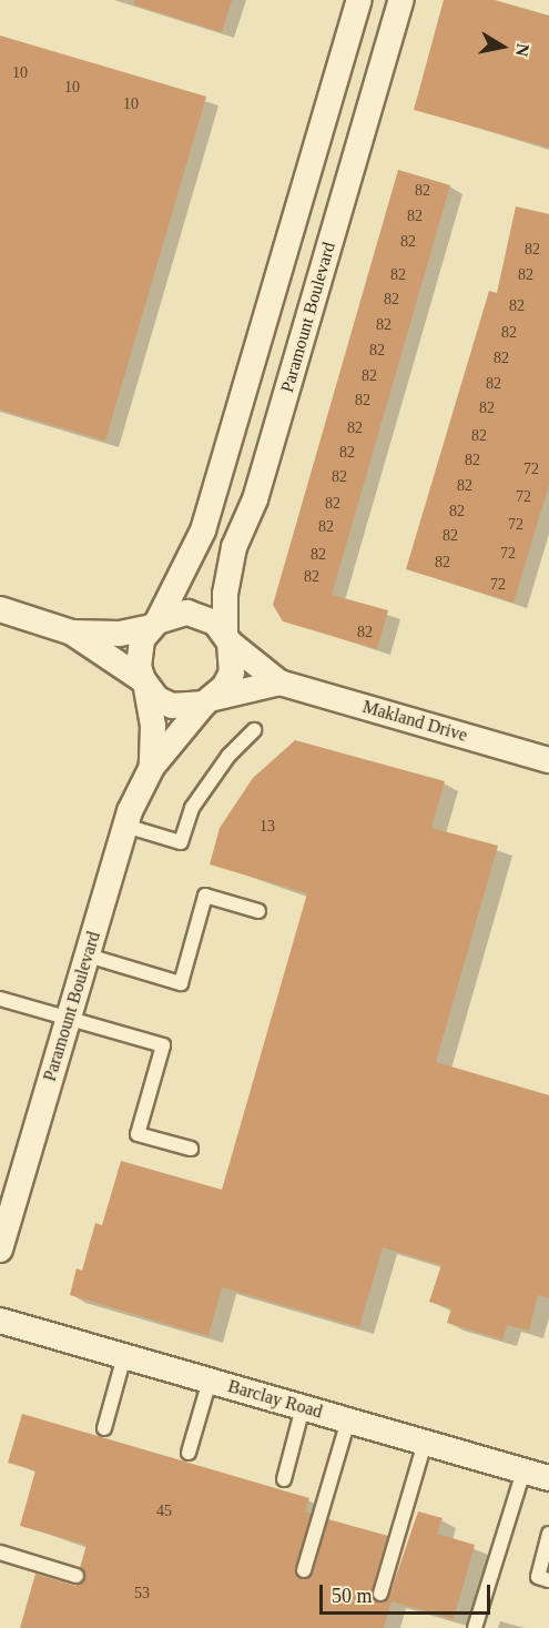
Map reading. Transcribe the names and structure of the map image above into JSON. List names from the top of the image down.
{
  "streets": {
    "street": ["Paramount Boulevard", "Makland Drive", "Barclay Road"]
  },
  "crossings": [
    ["Paramount Boulevard", "Makland Drive"]
  ],
  "house_numbers": [
    "10",
    "10",
    "10",
    "82",
    "82",
    "82",
    "82",
    "82",
    "82",
    "82",
    "82",
    "82",
    "82",
    "82",
    "82",
    "82",
    "82",
    "82",
    "82",
    "82",
    "82",
    "82",
    "82",
    "72",
    "82",
    "82",
    "72",
    "82",
    "82",
    "72",
    "82",
    "82",
    "72",
    "82",
    "82",
    "82",
    "72",
    "82",
    "13",
    "45",
    "53"
  ],
  "scale_bar": "50 m",
  "north": "right"
}
